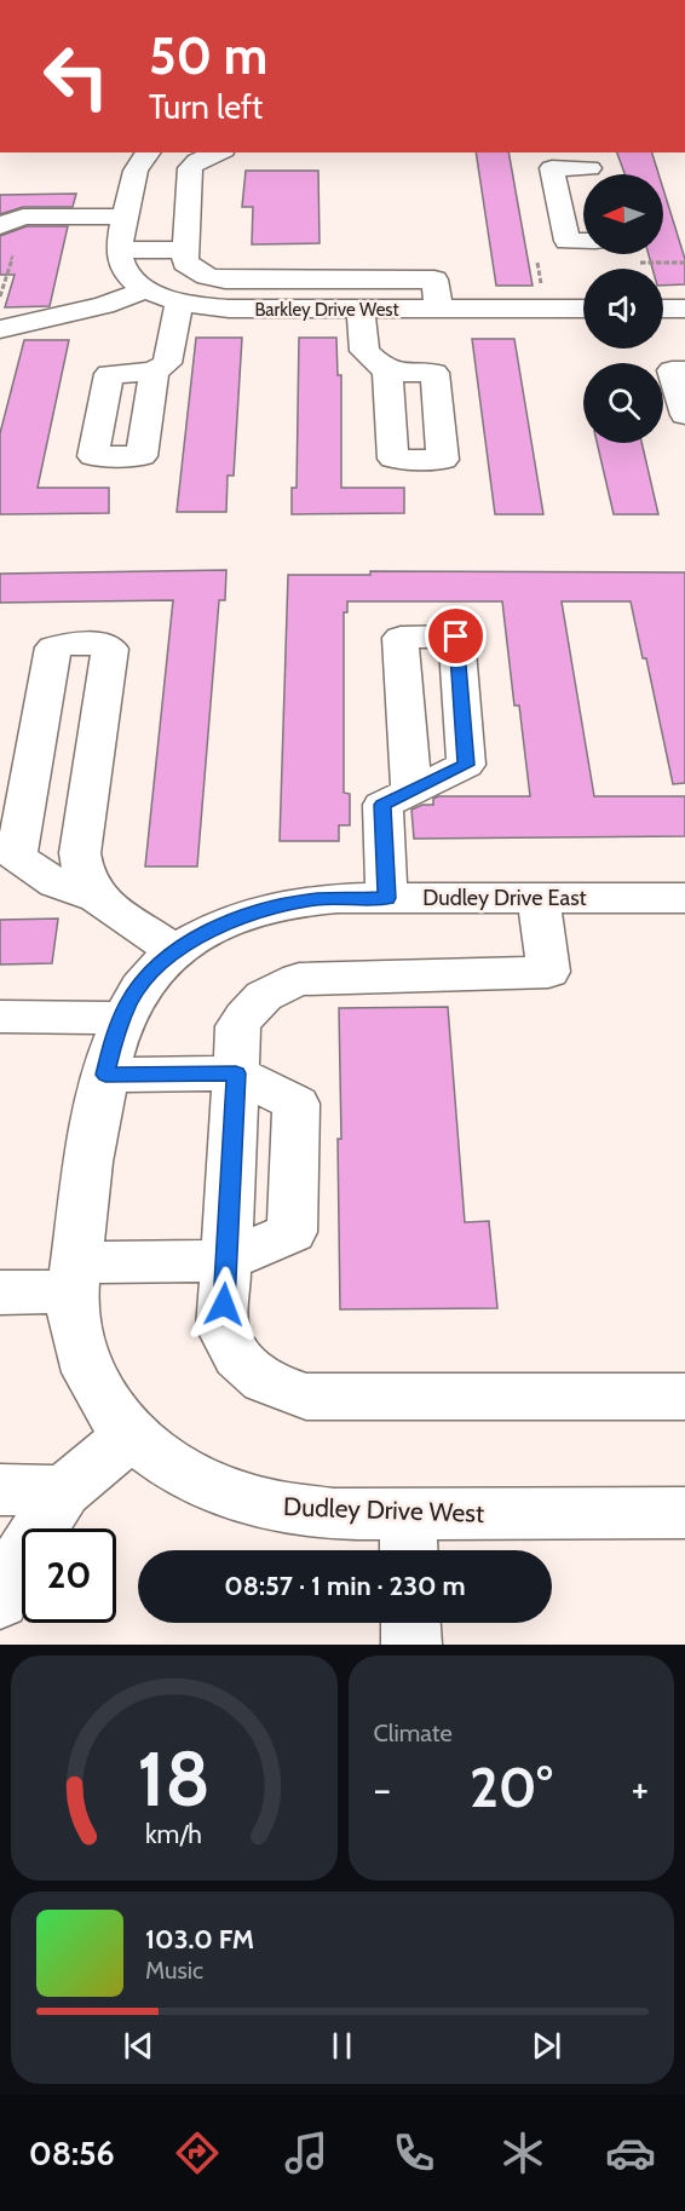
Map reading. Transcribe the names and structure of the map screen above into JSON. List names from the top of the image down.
{
  "streets": {
    "street": ["Barkley Drive West", "Dudley Drive East", "Dudley Drive West"]
  },
  "crossings": [
    ["Dudley Drive East", "Dudley Drive West"]
  ],
  "north": "left",
  "page": {
    "turn": ["50 m", "Turn left"],
    "limit": "20",
    "trip": "08:57 · 1 min · 230 m",
    "tile": "Climate",
    "heat": ["−", "20°", "+"],
    "song": ["103.0 FM", "Music"],
    "tabs": "08:56",
    "gauge": ["18", "km/h"]
  }
}
